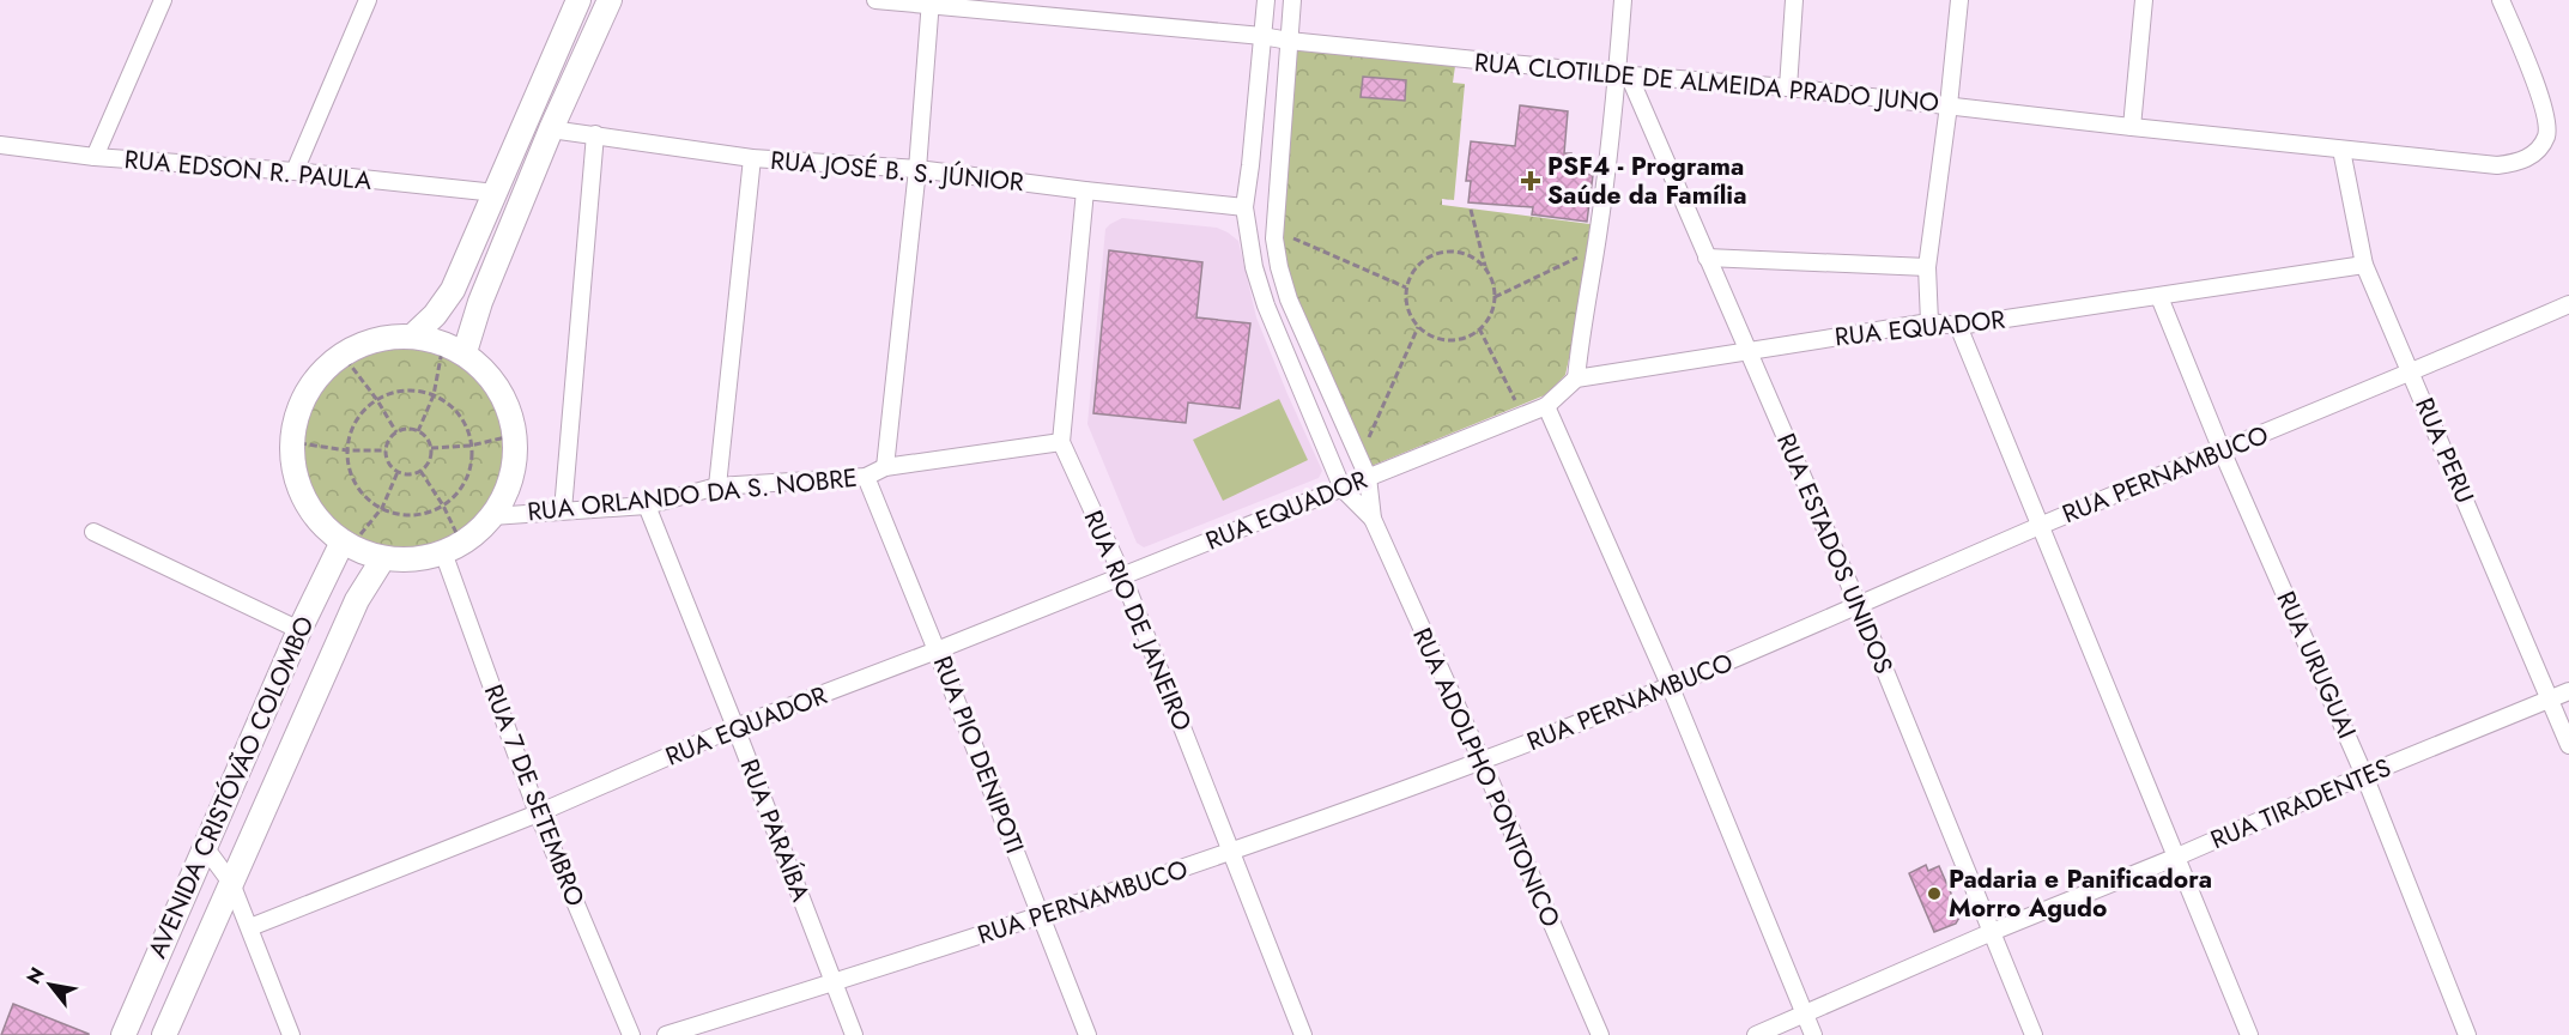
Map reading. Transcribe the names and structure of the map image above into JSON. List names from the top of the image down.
{
  "streets": {
    "main road": ["AVENIDA CRISTÓVÃO COLOMBO"],
    "street": [
      "RUA CLOTILDE DE ALMEIDA PRADO JUNO",
      "RUA EDSON R. PAULA",
      "RUA JOSÉ B. S. JÚNIOR",
      "RUA EQUADOR",
      "RUA PERU",
      "RUA PERNAMBUCO",
      "RUA ORLANDO DA S. NOBRE",
      "RUA ESTADOS UNIDOS",
      "RUA RIO DE JANEIRO",
      "RUA URUGUAI",
      "RUA PIO DENIPOTI",
      "RUA ADOLPHO PONTONICO",
      "RUA 7 DE SETEMBRO",
      "RUA TIRADENTES",
      "RUA PARAÍBA"
    ]
  },
  "crossings": [
    ["RUA CLOTILDE DE ALMEIDA PRADO JUNO", "RUA PERU"],
    ["RUA CLOTILDE DE ALMEIDA PRADO JUNO", "RUA ESTADOS UNIDOS"],
    ["RUA CLOTILDE DE ALMEIDA PRADO JUNO", "RUA ADOLPHO PONTONICO"],
    ["RUA JOSÉ B. S. JÚNIOR", "RUA ADOLPHO PONTONICO"],
    ["RUA EQUADOR", "RUA PERU"],
    ["RUA EQUADOR", "RUA ESTADOS UNIDOS"],
    ["RUA EQUADOR", "RUA RIO DE JANEIRO"],
    ["RUA EQUADOR", "RUA URUGUAI"],
    ["RUA EQUADOR", "RUA PIO DENIPOTI"],
    ["RUA EQUADOR", "RUA ADOLPHO PONTONICO"],
    ["RUA EQUADOR", "RUA 7 DE SETEMBRO"],
    ["RUA EQUADOR", "RUA PARAÍBA"],
    ["RUA PERU", "RUA PERNAMBUCO"],
    ["RUA PERU", "RUA TIRADENTES"],
    ["RUA PERNAMBUCO", "RUA ESTADOS UNIDOS"],
    ["RUA PERNAMBUCO", "RUA RIO DE JANEIRO"],
    ["RUA PERNAMBUCO", "RUA URUGUAI"],
    ["RUA PERNAMBUCO", "RUA PIO DENIPOTI"],
    ["RUA PERNAMBUCO", "RUA ADOLPHO PONTONICO"],
    ["RUA PERNAMBUCO", "RUA PARAÍBA"],
    ["RUA ORLANDO DA S. NOBRE", "RUA RIO DE JANEIRO"],
    ["RUA ORLANDO DA S. NOBRE", "RUA PIO DENIPOTI"],
    ["RUA ORLANDO DA S. NOBRE", "RUA PARAÍBA"],
    ["RUA ESTADOS UNIDOS", "RUA TIRADENTES"],
    ["RUA URUGUAI", "RUA TIRADENTES"]
  ],
  "places": {
    "health": ["PSF4 - Programa Saúde da Família"],
    "other": ["Padaria e Panificadora Morro Agudo"]
  },
  "north": "top left"
}
